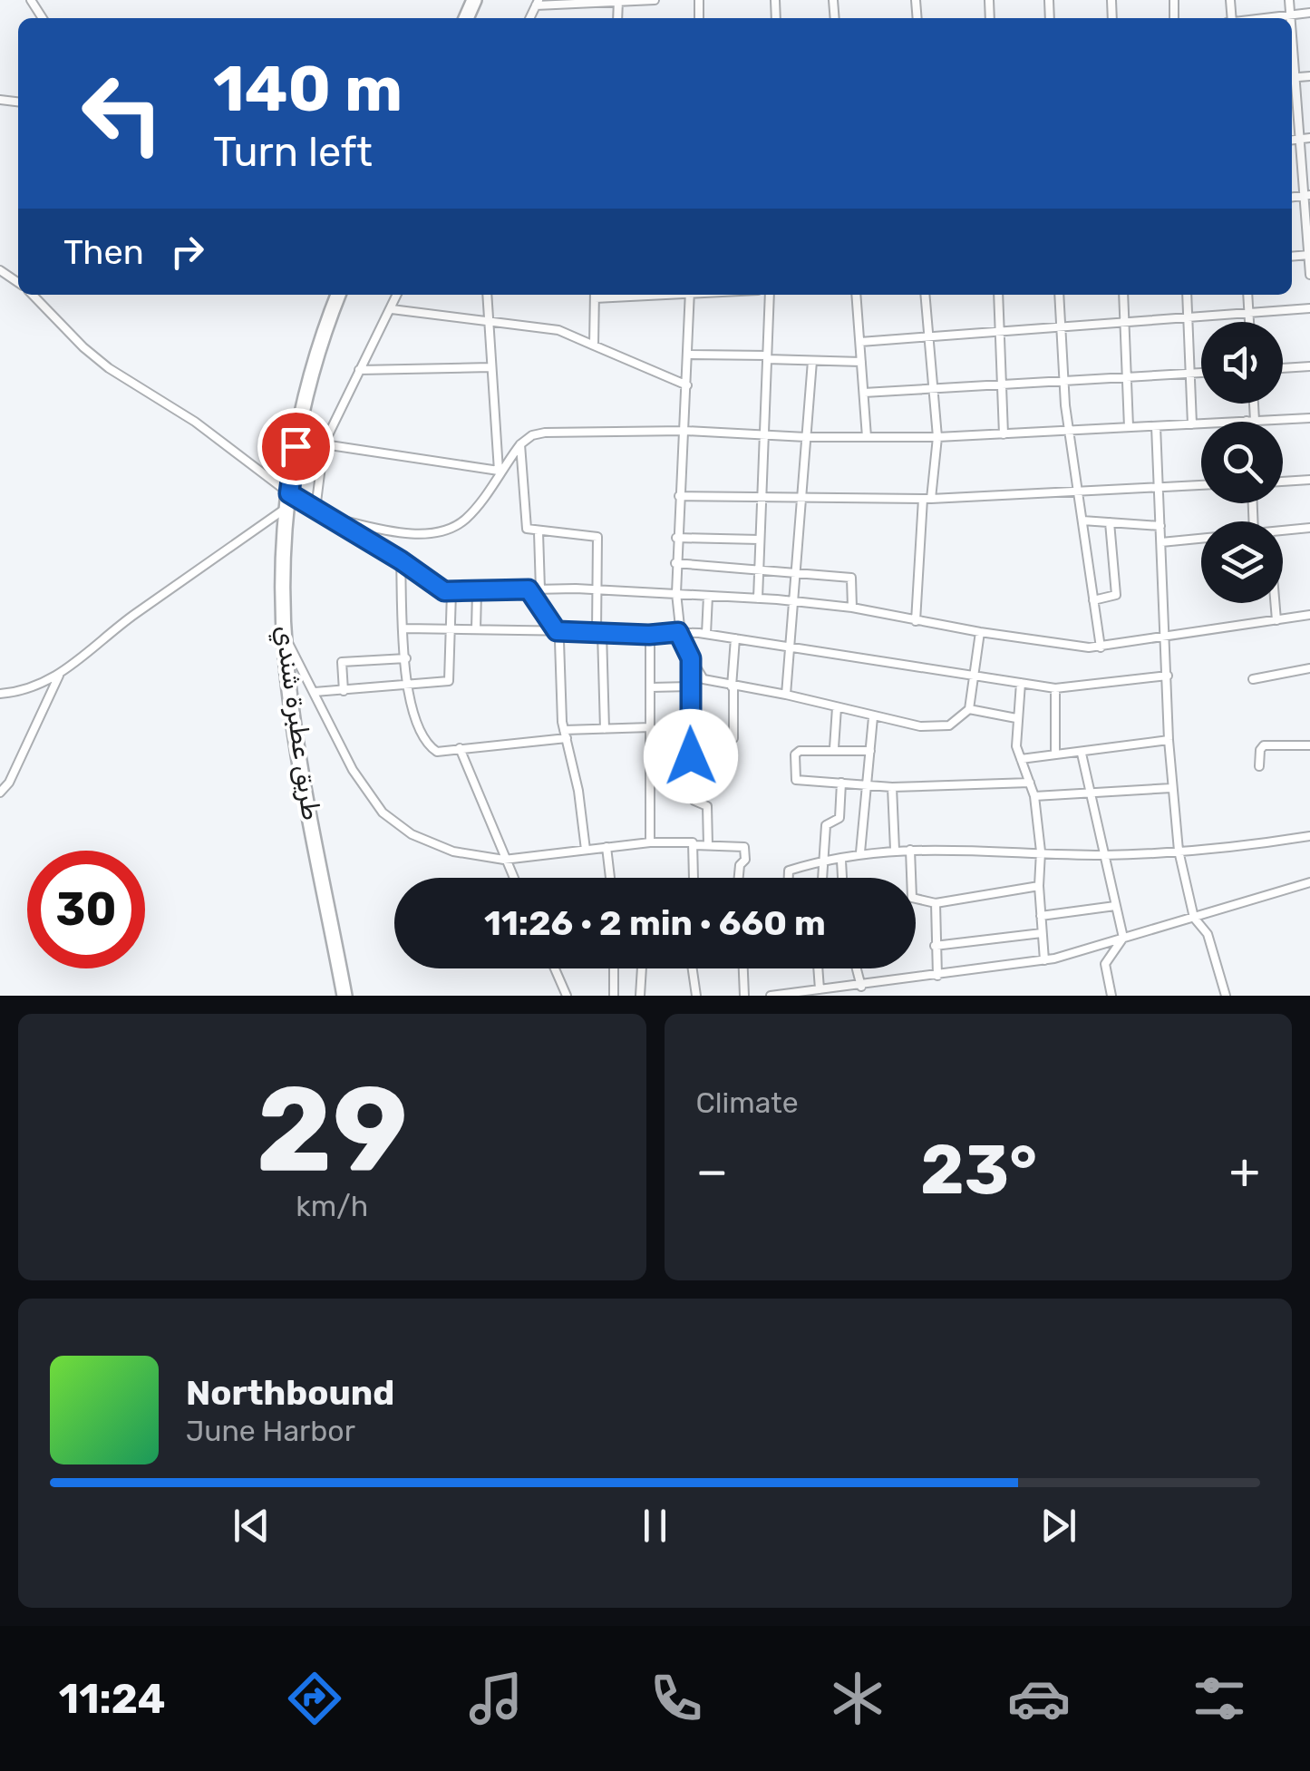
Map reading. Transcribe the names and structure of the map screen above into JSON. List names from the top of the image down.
{
  "streets": {
    "highway": ["طريق عطبرة شندي"]
  },
  "page": {
    "turn": ["140 m", "Turn left"],
    "then": "Then",
    "limit": "30",
    "trip": "11:26 · 2 min · 660 m",
    "tile": [
      ["29", "km/h"],
      "Climate"
    ],
    "heat": ["−", "23°", "+"],
    "song": ["Northbound", "June Harbor"],
    "tabs": "11:24"
  }
}
